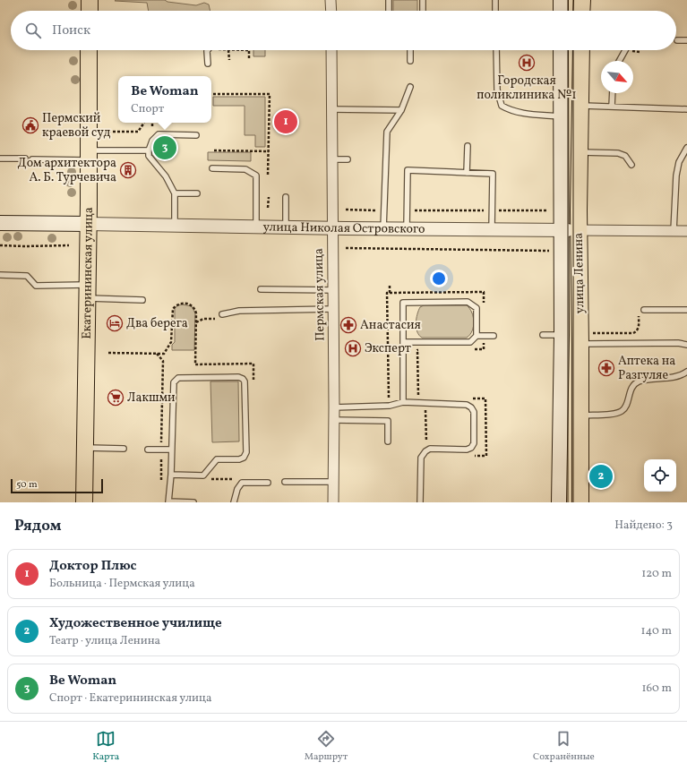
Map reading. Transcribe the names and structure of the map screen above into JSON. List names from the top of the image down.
{
  "streets": {
    "main road": ["улица Николая Островского", "Екатерининская улица", "улица Ленина"],
    "street": ["Пермская улица"]
  },
  "crossings": [
    ["улица Николая Островского", "Екатерининская улица"],
    ["улица Николая Островского", "улица Ленина"],
    ["улица Николая Островского", "Пермская улица"]
  ],
  "places": {
    "hospital": ["Городская поликлиника №1", "Эксперт"],
    "public building": ["Пермский краевой суд"],
    "building": ["Дом архитектора А. Б. Турчевича"],
    "hotel": ["Два берега"],
    "pharmacy": ["Анастасия", "Аптека на Разгуляе"],
    "supermarket": ["Лакшми"]
  },
  "scale_bar": "50 m",
  "north": "bottom right",
  "page": {
    "search": "Поиск",
    "popup": ["Be Woman", "Спорт"],
    "pins": ["1", "3", "2"],
    "scale": "50 m",
    "heading": ["Рядом", "Найдено: 3"],
    "list": [
      {
        "mark": "1",
        "name": "Доктор Плюс",
        "note": "Больница · Пермская улица",
        "value": "120 m"
      },
      {
        "mark": "2",
        "name": "Художественное училище",
        "note": "Театр · улица Ленина",
        "value": "140 m"
      },
      {
        "mark": "3",
        "name": "Be Woman",
        "note": "Спорт · Екатерининская улица",
        "value": "160 m"
      }
    ],
    "nav": ["Карта", "Маршрут", "Сохранённые"]
  }
}
